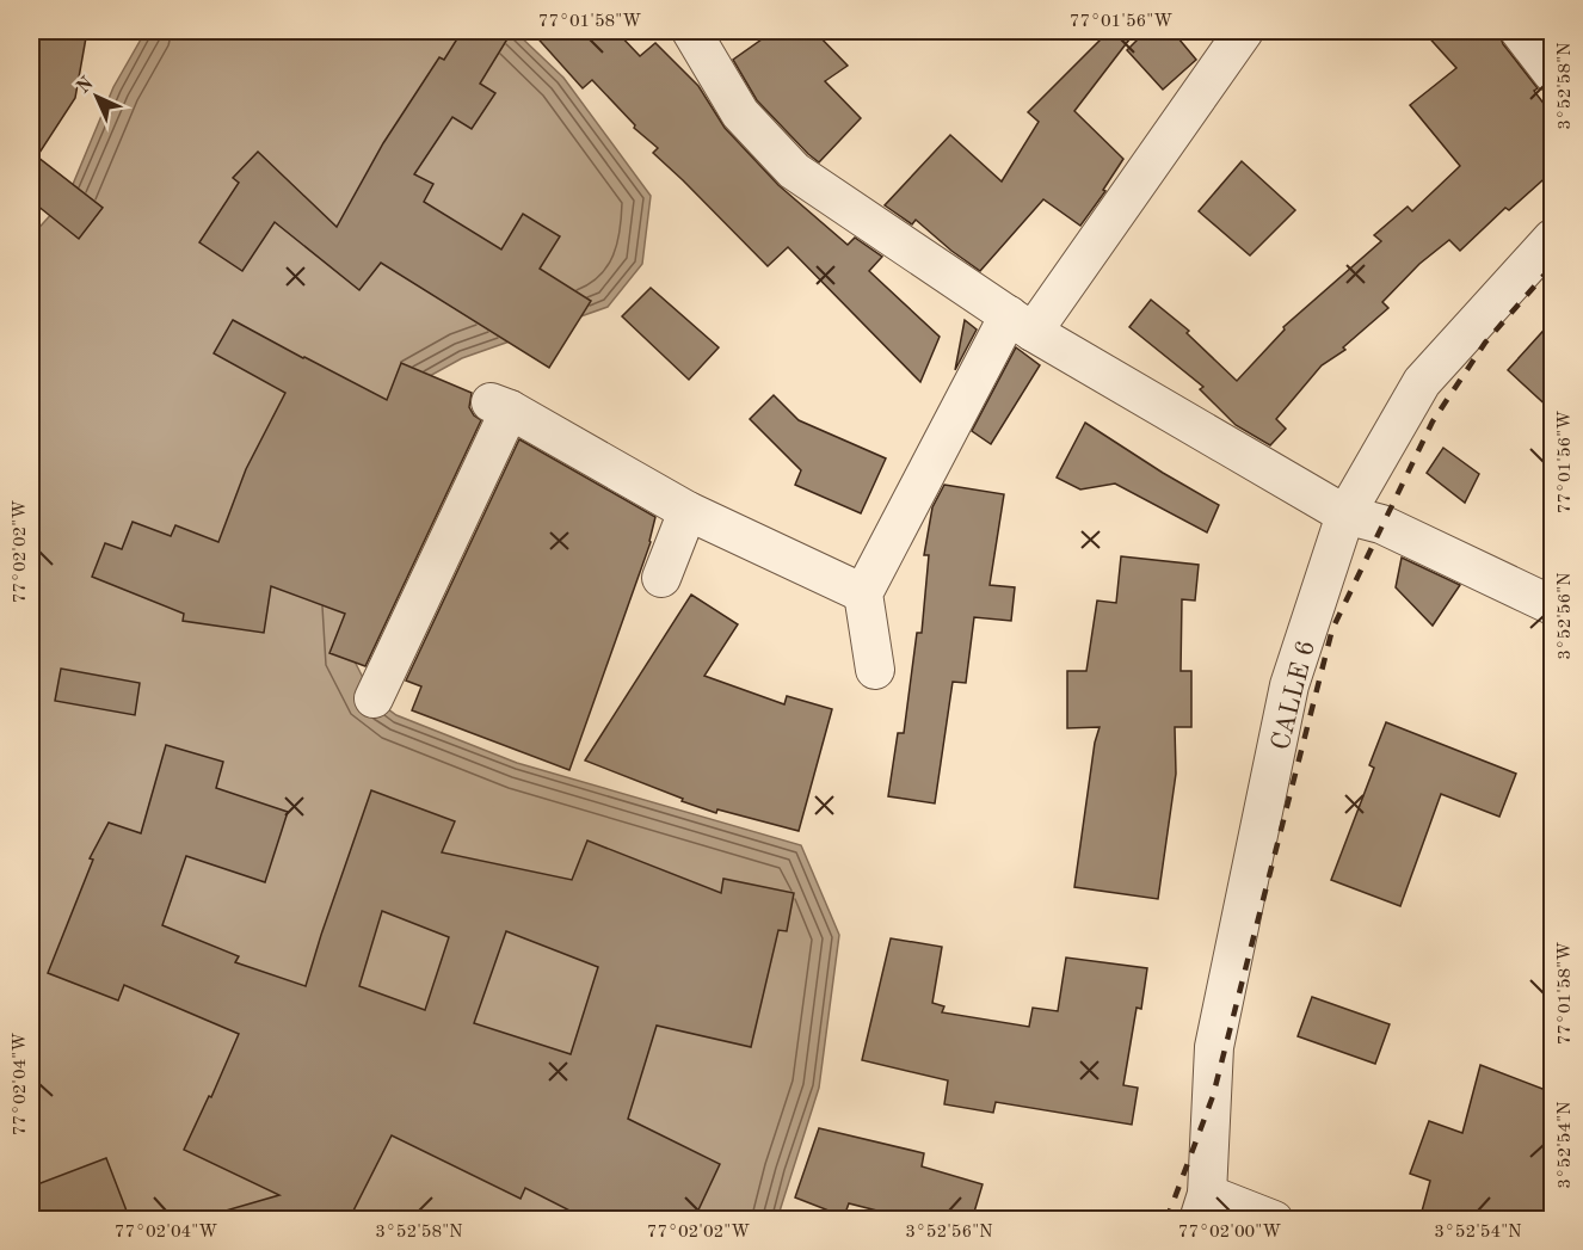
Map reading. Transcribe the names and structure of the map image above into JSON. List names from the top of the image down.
{
  "streets": {
    "street": ["CALLE 6"]
  },
  "north": "top left",
  "coordinates": [
    "77°01'58\"W",
    "77°01'56\"W",
    "3°52'58\"N",
    "77°02'02\"W",
    "3°52'56\"N",
    "77°02'04\"W",
    "3°52'54\"N",
    "77°02'00\"W"
  ]
}
